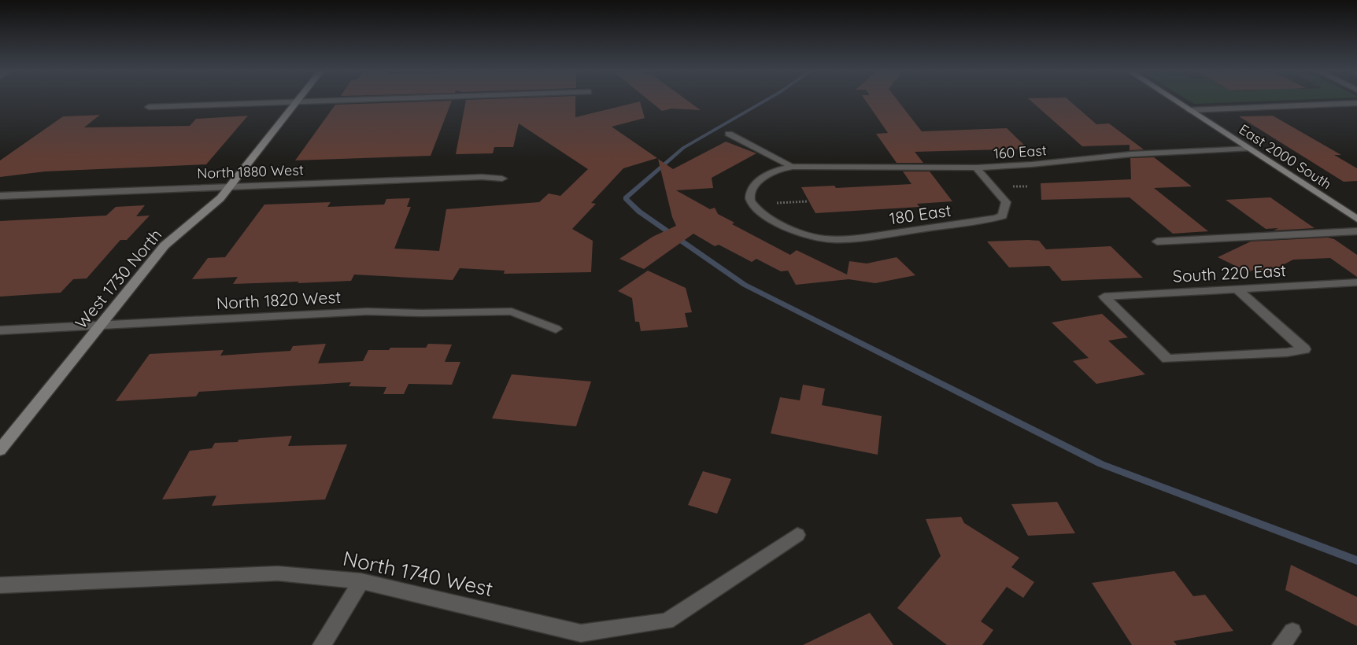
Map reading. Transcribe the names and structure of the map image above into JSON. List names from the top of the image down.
{
  "streets": {
    "street": [
      "160 East",
      "East 2000 South",
      "North 1880 West",
      "180 East",
      "South 220 East",
      "West 1730 North",
      "North 1820 West",
      "North 1740 West"
    ]
  },
  "crossings": [
    ["160 East", "East 2000 South"],
    ["160 East", "180 East"],
    ["North 1880 West", "West 1730 North"],
    ["West 1730 North", "North 1820 West"]
  ]
}
